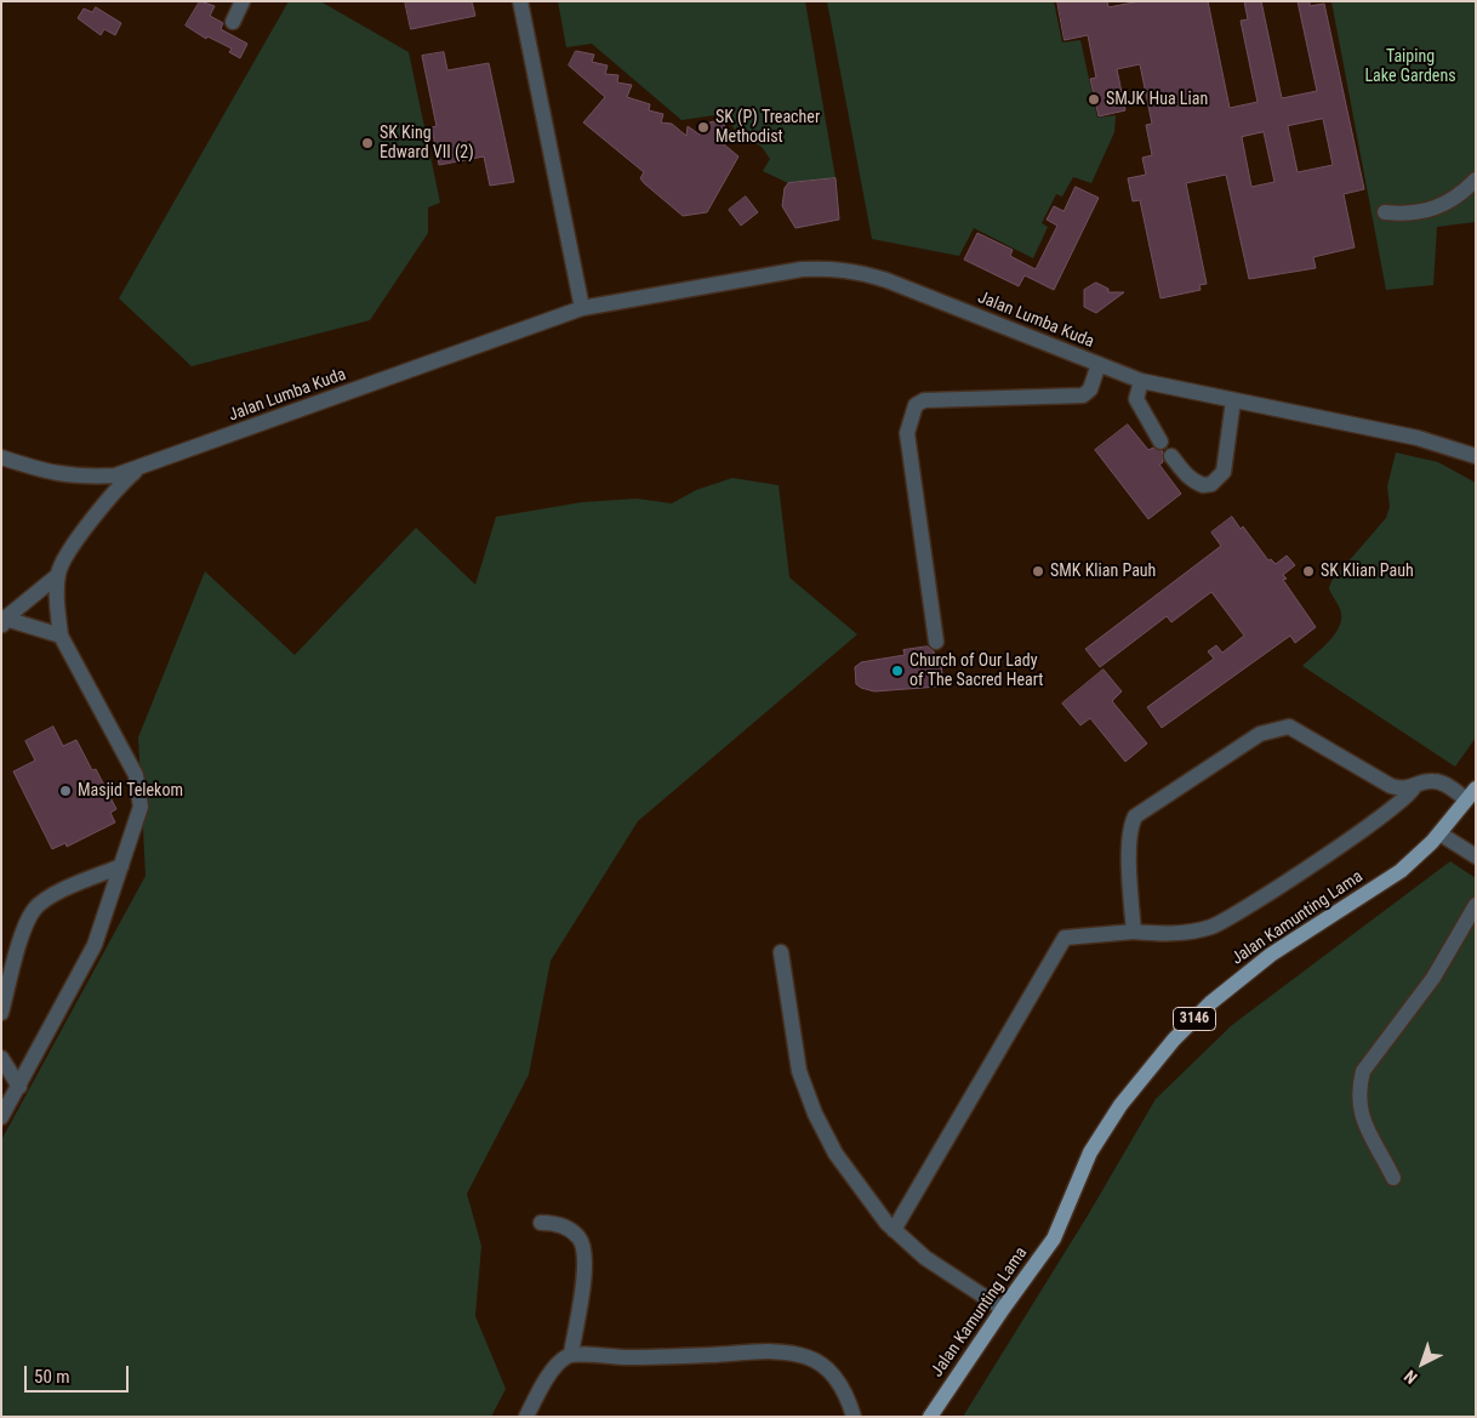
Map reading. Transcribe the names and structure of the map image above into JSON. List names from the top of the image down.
{
  "streets": {
    "main road": ["Jalan Kamunting Lama", "3146"],
    "street": ["Jalan Lumba Kuda"]
  },
  "parks": ["Taiping Lake Gardens"],
  "places": [
    "SMJK Hua Lian",
    "SK (P) Treacher Methodist",
    "SK King Edward VII (2)",
    "SMK Klian Pauh",
    "SK Klian Pauh",
    "Church of Our Lady of The Sacred Heart",
    "Masjid Telekom"
  ],
  "scale_bar": "50 m",
  "north": "bottom left"
}
